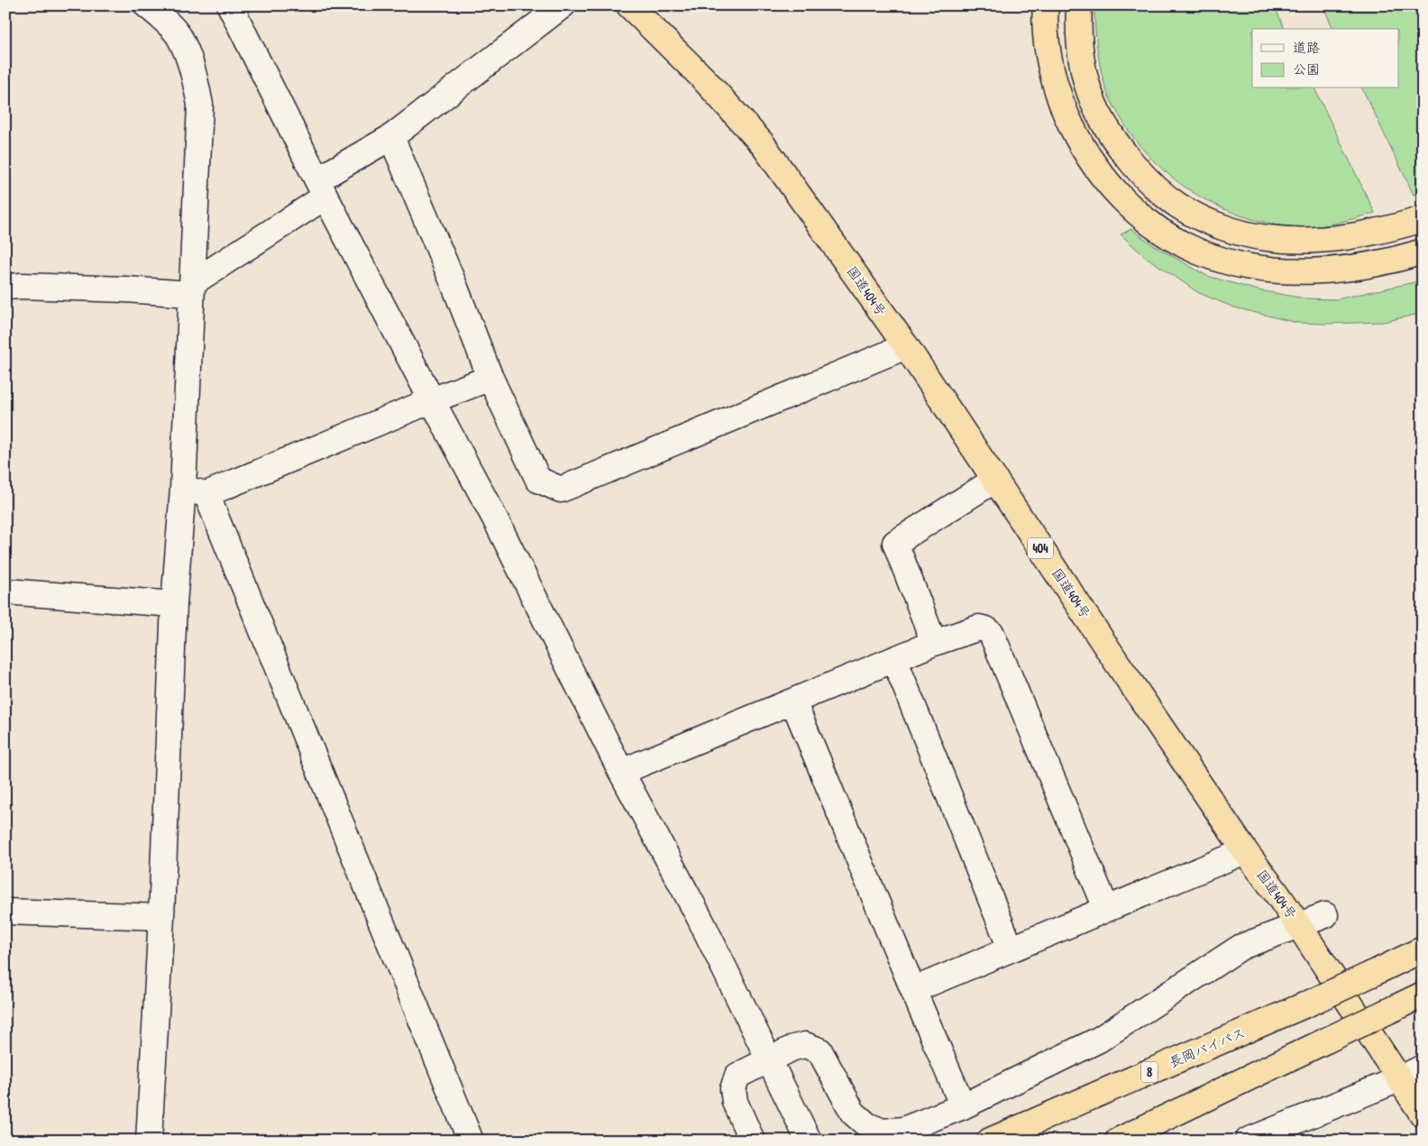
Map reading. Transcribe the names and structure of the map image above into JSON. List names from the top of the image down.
{
  "streets": {
    "highway": [
      "国道404号",
      "404",
      "長岡バイパス",
      "8"
    ]
  },
  "legend": ["道路", "公園"]
}
